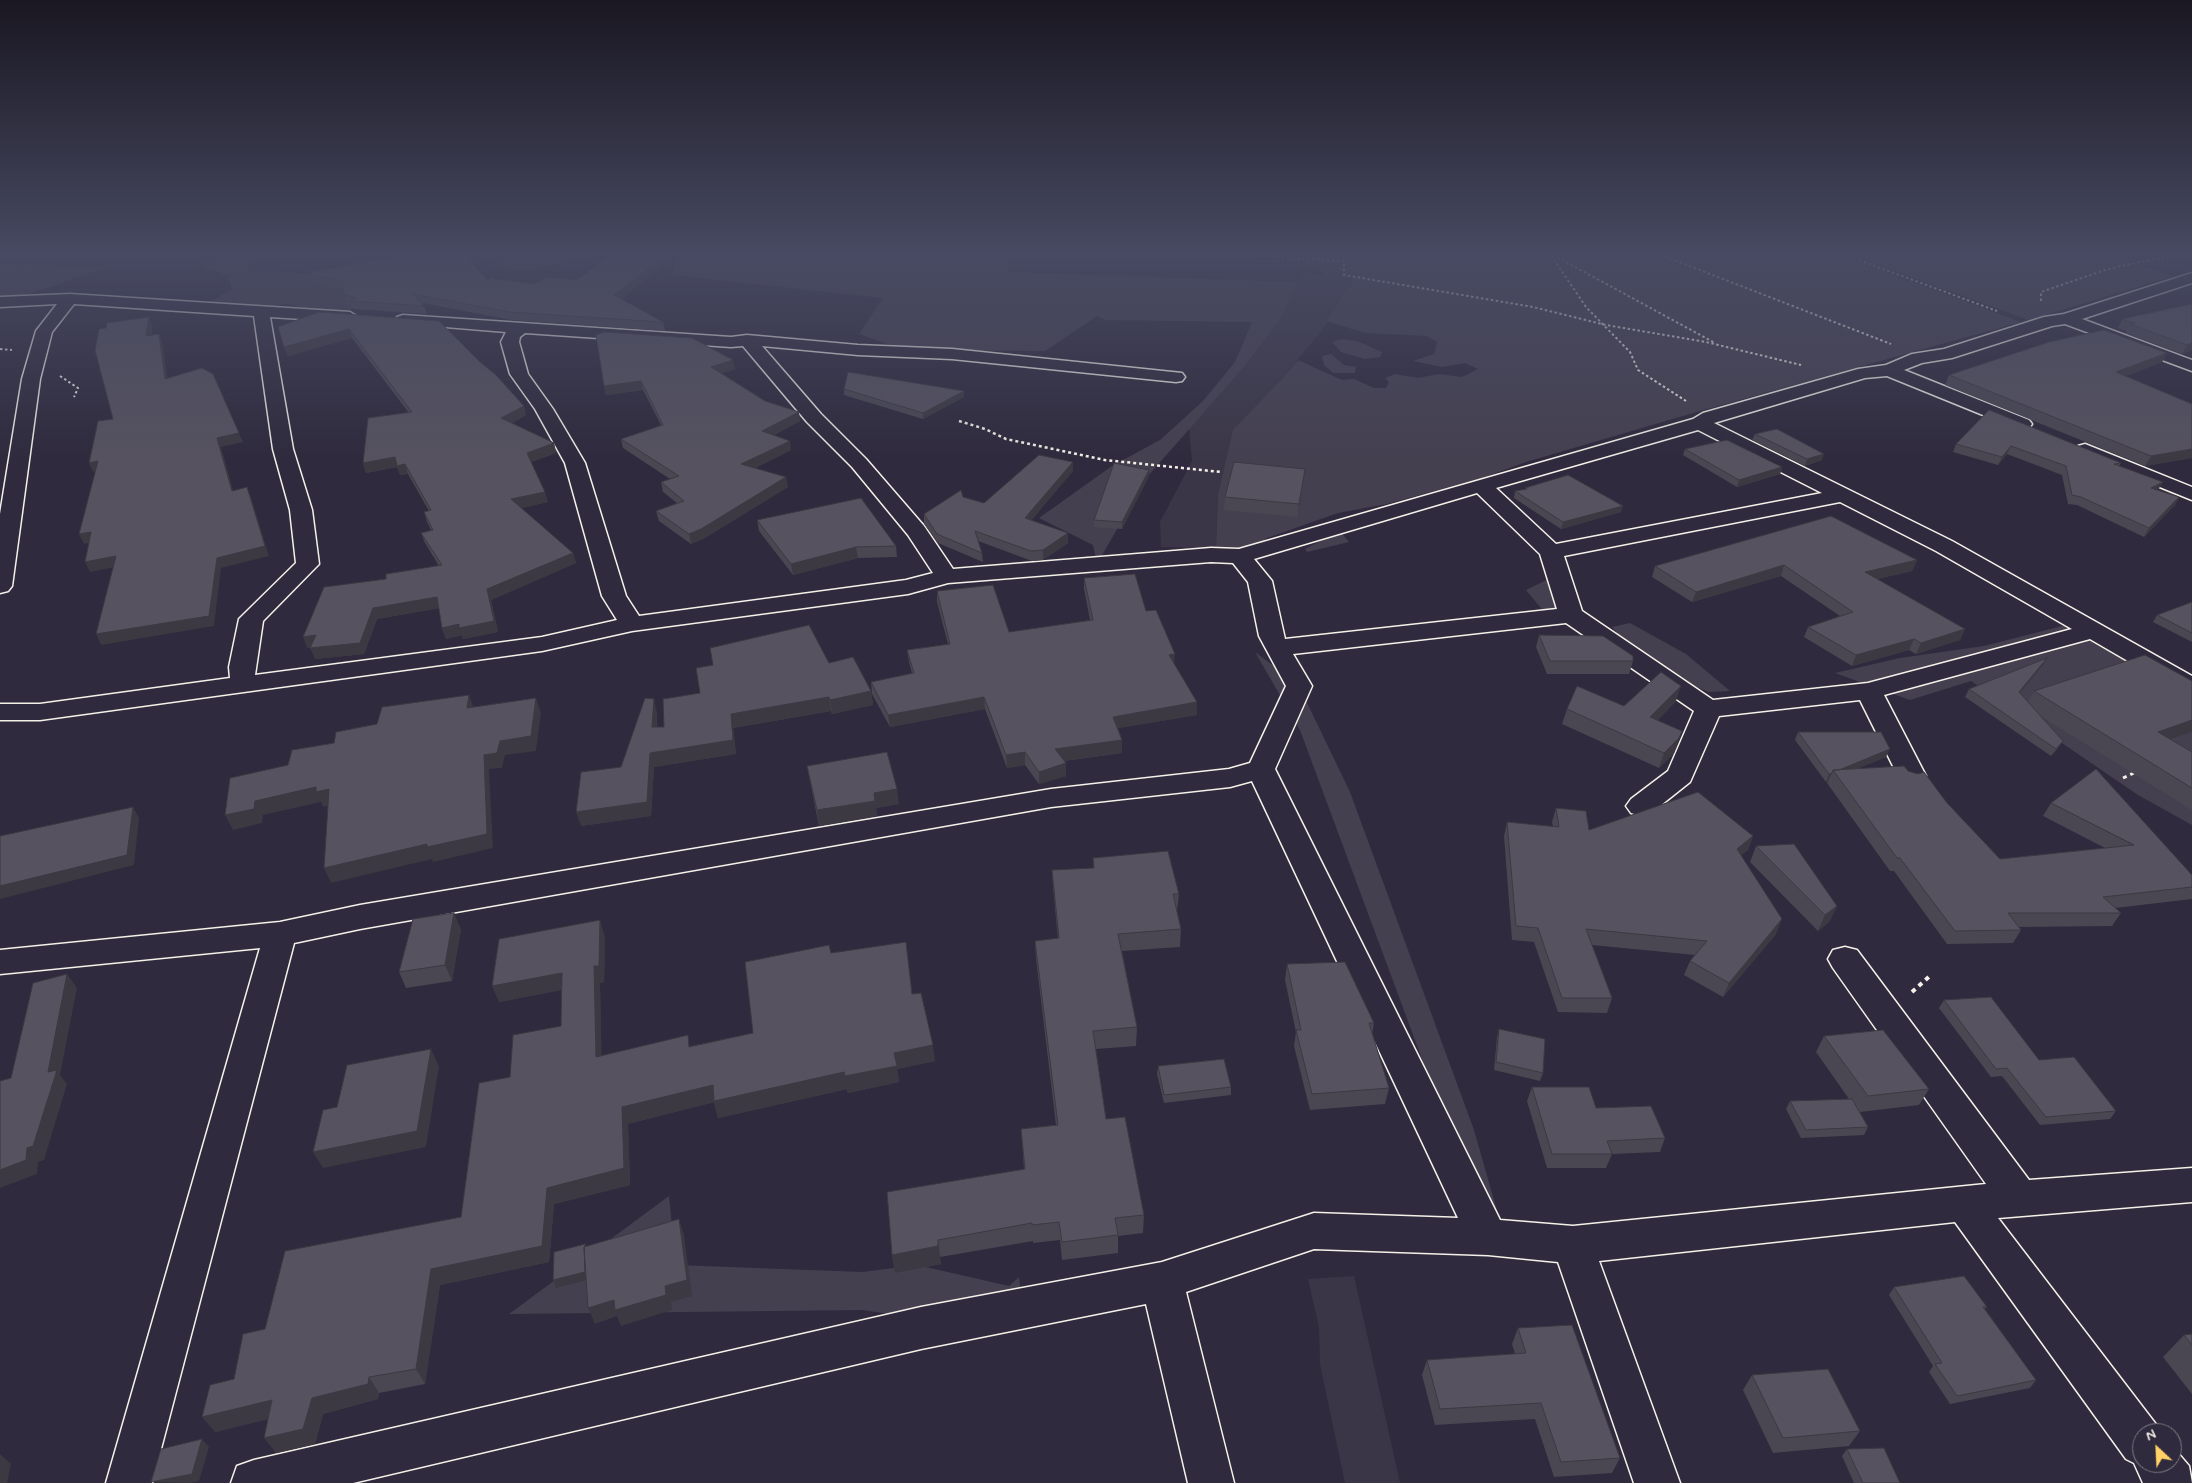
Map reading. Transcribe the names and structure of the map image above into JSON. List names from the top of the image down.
{
  "north": "top left"
}
